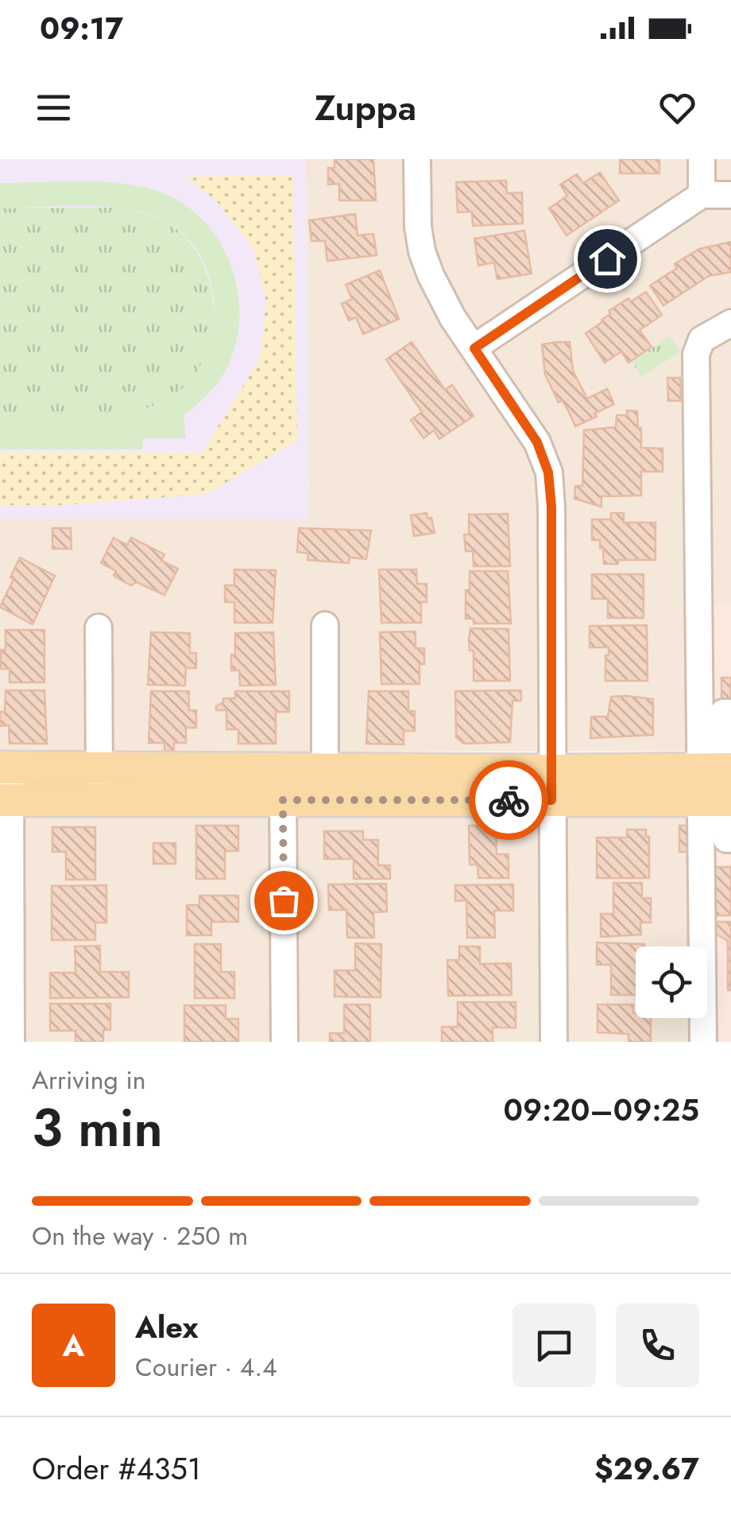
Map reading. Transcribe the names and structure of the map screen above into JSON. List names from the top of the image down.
{
  "page": {
    "status": "09:17",
    "header": "Zuppa",
    "heading": ["3 min", "Arriving in", "09:20–09:25"],
    "panel": [
      "Alex",
      "Courier · 4.4",
      "Order #4351",
      "$29.67"
    ],
    "bar": "On the way · 250 m",
    "round": "A"
  }
}
